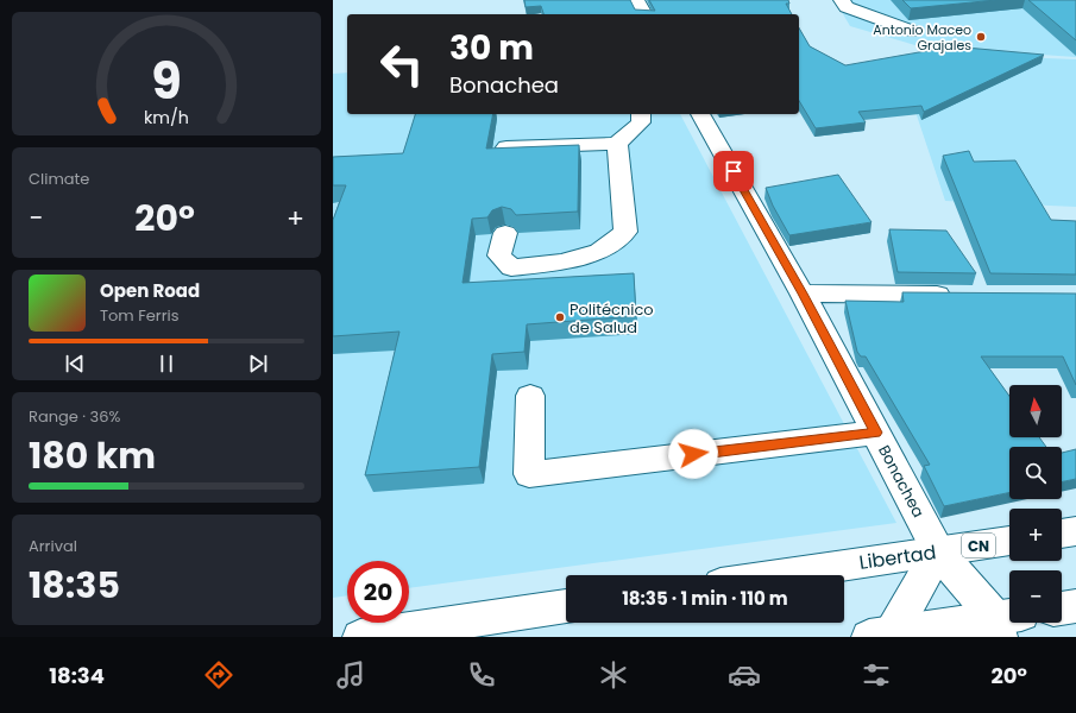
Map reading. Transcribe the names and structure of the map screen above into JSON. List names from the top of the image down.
{
  "streets": {
    "street": ["Bonachea", "CN", "Libertad"]
  },
  "crossings": [
    ["Bonachea", "Libertad"]
  ],
  "places": ["Antonio Maceo Grajales", "Politécnico de Salud"],
  "north": "top",
  "page": {
    "turn": ["30 m", "Bonachea"],
    "tile": [
      "Climate",
      ["Range · 36%", "180 km"],
      ["Arrival", "18:35"]
    ],
    "heat": ["−", "20°", "+"],
    "song": ["Open Road", "Tom Ferris"],
    "map_buttons": ["+", "−"],
    "limit": "20",
    "trip": "18:35 · 1 min · 110 m",
    "tabs": ["18:34", "20°"],
    "gauge": ["9", "km/h"]
  }
}
